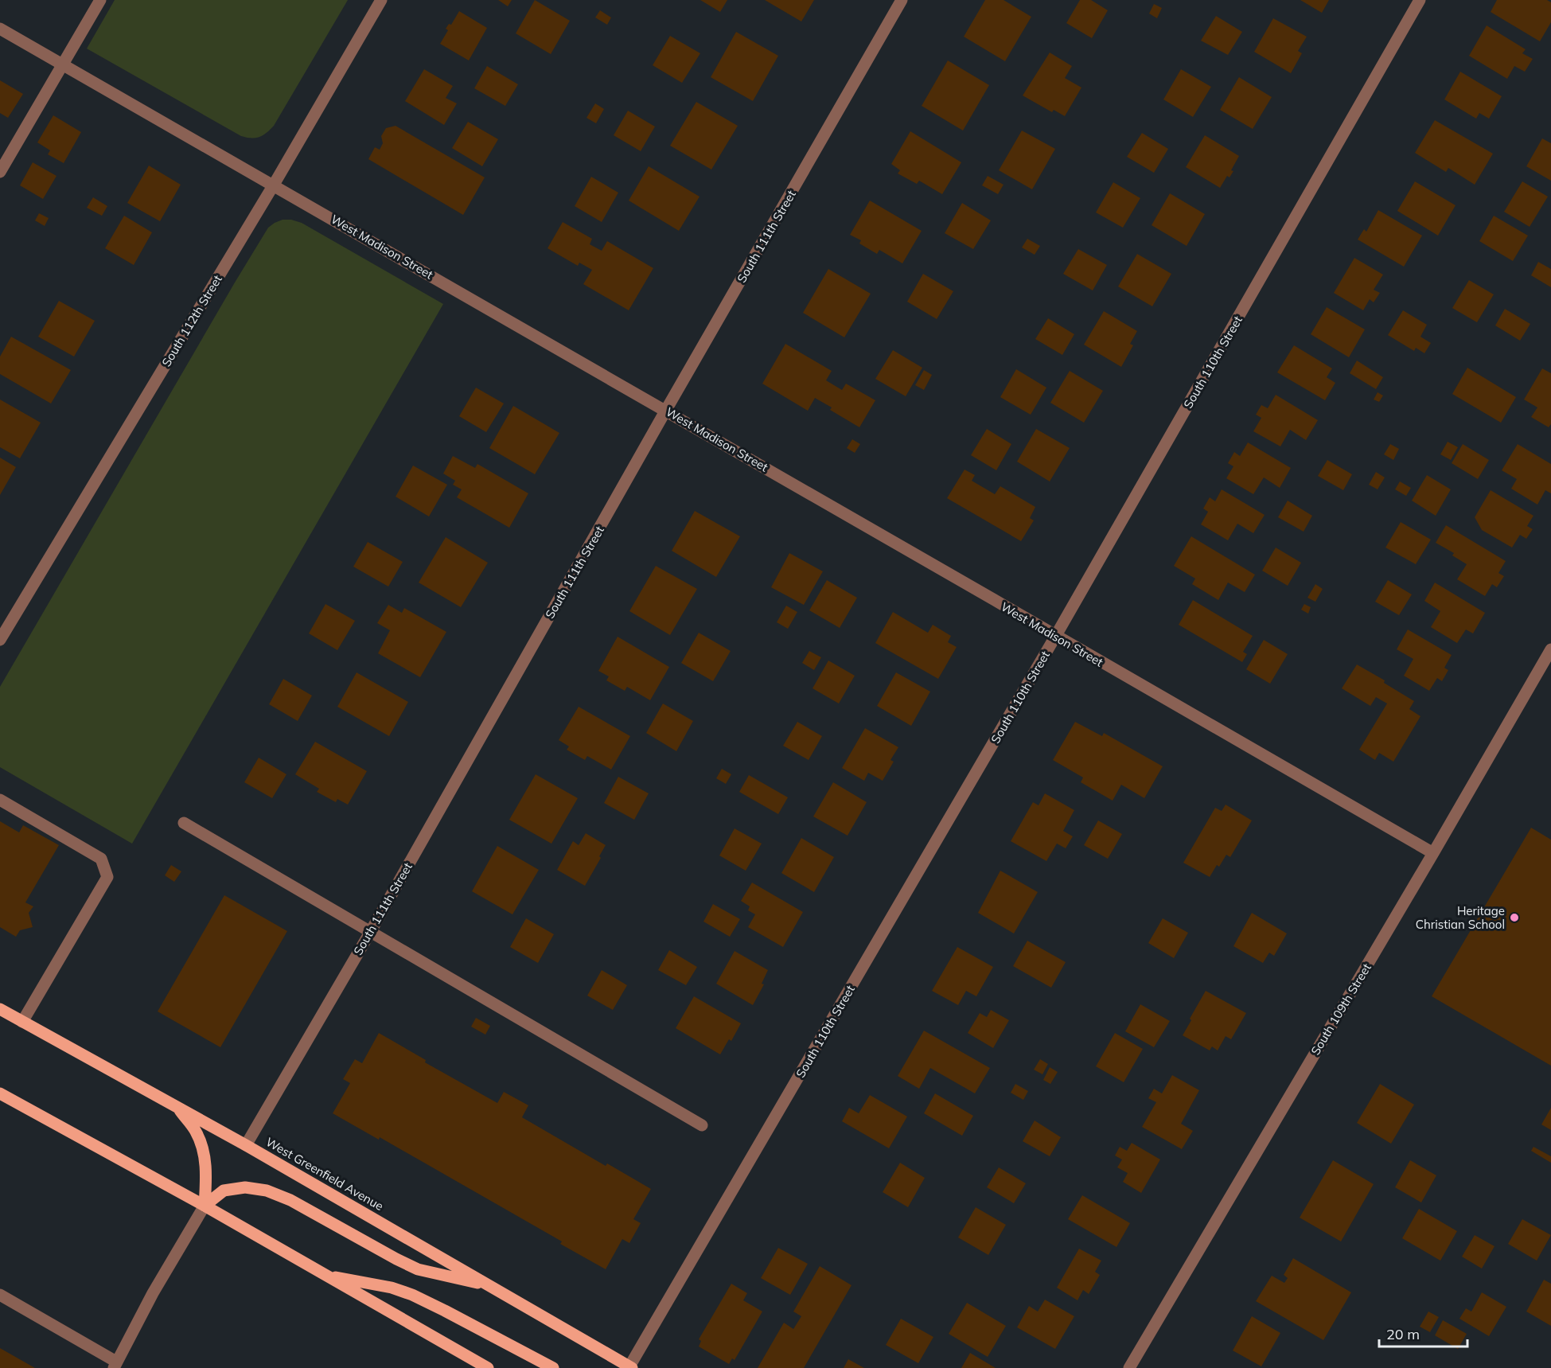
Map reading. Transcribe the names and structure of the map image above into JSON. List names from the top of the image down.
{
  "streets": {
    "main road": ["West Greenfield Avenue"],
    "street": [
      "South 111th Street",
      "West Madison Street",
      "South 112th Street",
      "South 110th Street",
      "South 109th Street"
    ]
  },
  "crossings": [
    ["South 111th Street", "West Madison Street"],
    ["South 111th Street", "West Greenfield Avenue"],
    ["West Madison Street", "South 112th Street"],
    ["West Madison Street", "South 110th Street"],
    ["West Madison Street", "South 109th Street"],
    ["South 110th Street", "West Greenfield Avenue"]
  ],
  "places": ["Heritage Christian School"],
  "scale_bar": "20 m"
}
